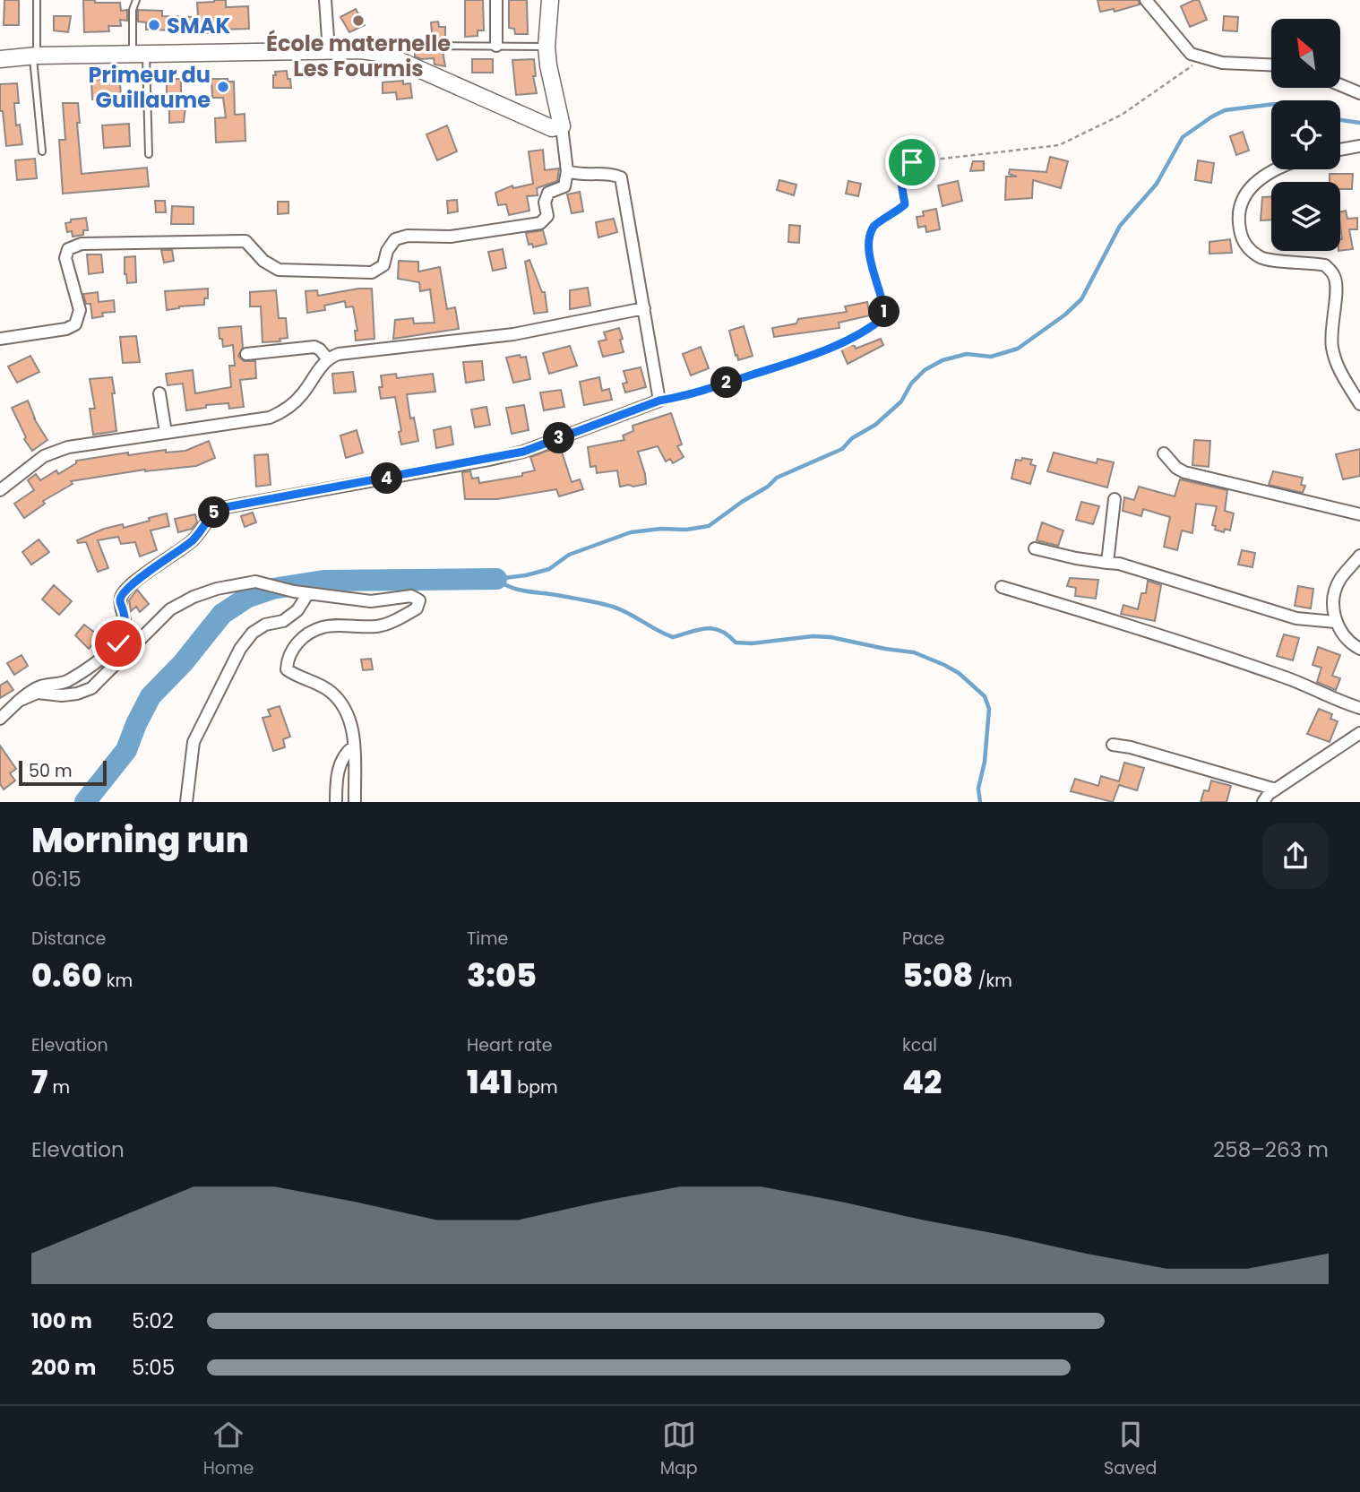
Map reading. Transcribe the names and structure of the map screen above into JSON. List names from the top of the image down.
{
  "places": ["École maternelle Les Fourmis", "SMAK", "Primeur du Guillaume"],
  "scale_bar": "50 m",
  "north": "top left",
  "page": {
    "pins": [
      "1",
      "2",
      "3",
      "4",
      "5"
    ],
    "scale": "50 m",
    "heading": ["Morning run", "06:15"],
    "stats": [
      ["Distance", "0.60 km"],
      ["Time", "3:05"],
      ["Pace", "5:08 /km"],
      ["Elevation", "7 m"],
      ["Heart rate", "141 bpm"],
      ["kcal", "42"]
    ],
    "chart": ["Elevation", "258–263 m"],
    "list": [
      {
        "name": "100 m",
        "note": "5:02"
      },
      {
        "name": "200 m",
        "note": "5:05"
      }
    ],
    "tabs": ["Home", "Map", "Saved"]
  }
}
